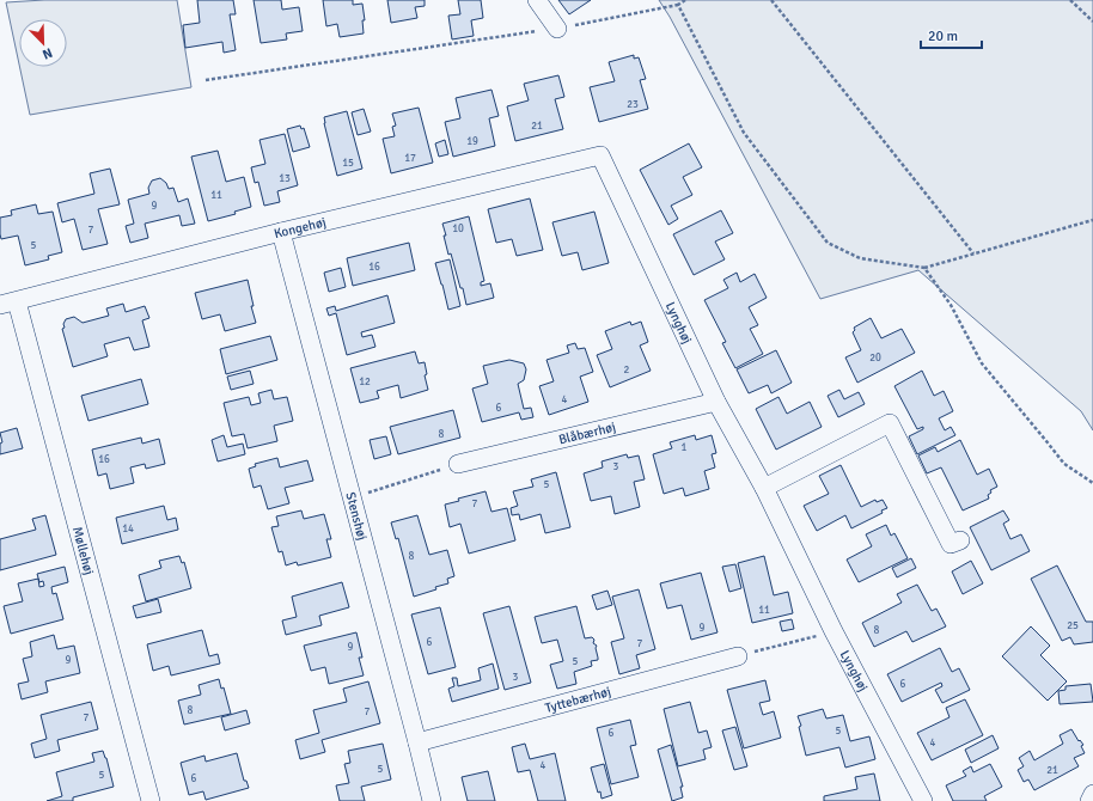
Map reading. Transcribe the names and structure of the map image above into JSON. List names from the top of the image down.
{
  "streets": {
    "street": [
      "Kongehøj",
      "Lynghøj",
      "Blåbærhøj",
      "Stenshøj",
      "Møllehøj",
      "Tyttebærhøj"
    ]
  },
  "crossings": [
    ["Kongehøj", "Lynghøj"],
    ["Kongehøj", "Stenshøj"],
    ["Kongehøj", "Møllehøj"],
    ["Lynghøj", "Blåbærhøj"],
    ["Stenshøj", "Tyttebærhøj"]
  ],
  "house_numbers": [
    "23",
    "21",
    "19",
    "17",
    "15",
    "13",
    "11",
    "9",
    "10",
    "7",
    "5",
    "16",
    "20",
    "2",
    "12",
    "4",
    "6",
    "8",
    "1",
    "16",
    "3",
    "5",
    "7",
    "14",
    "8",
    "11",
    "25",
    "9",
    "8",
    "6",
    "7",
    "9",
    "9",
    "5",
    "3",
    "6",
    "8",
    "7",
    "7",
    "5",
    "6",
    "4",
    "4",
    "5",
    "21",
    "5",
    "6"
  ],
  "scale_bar": "20 m",
  "north": "bottom right"
}
